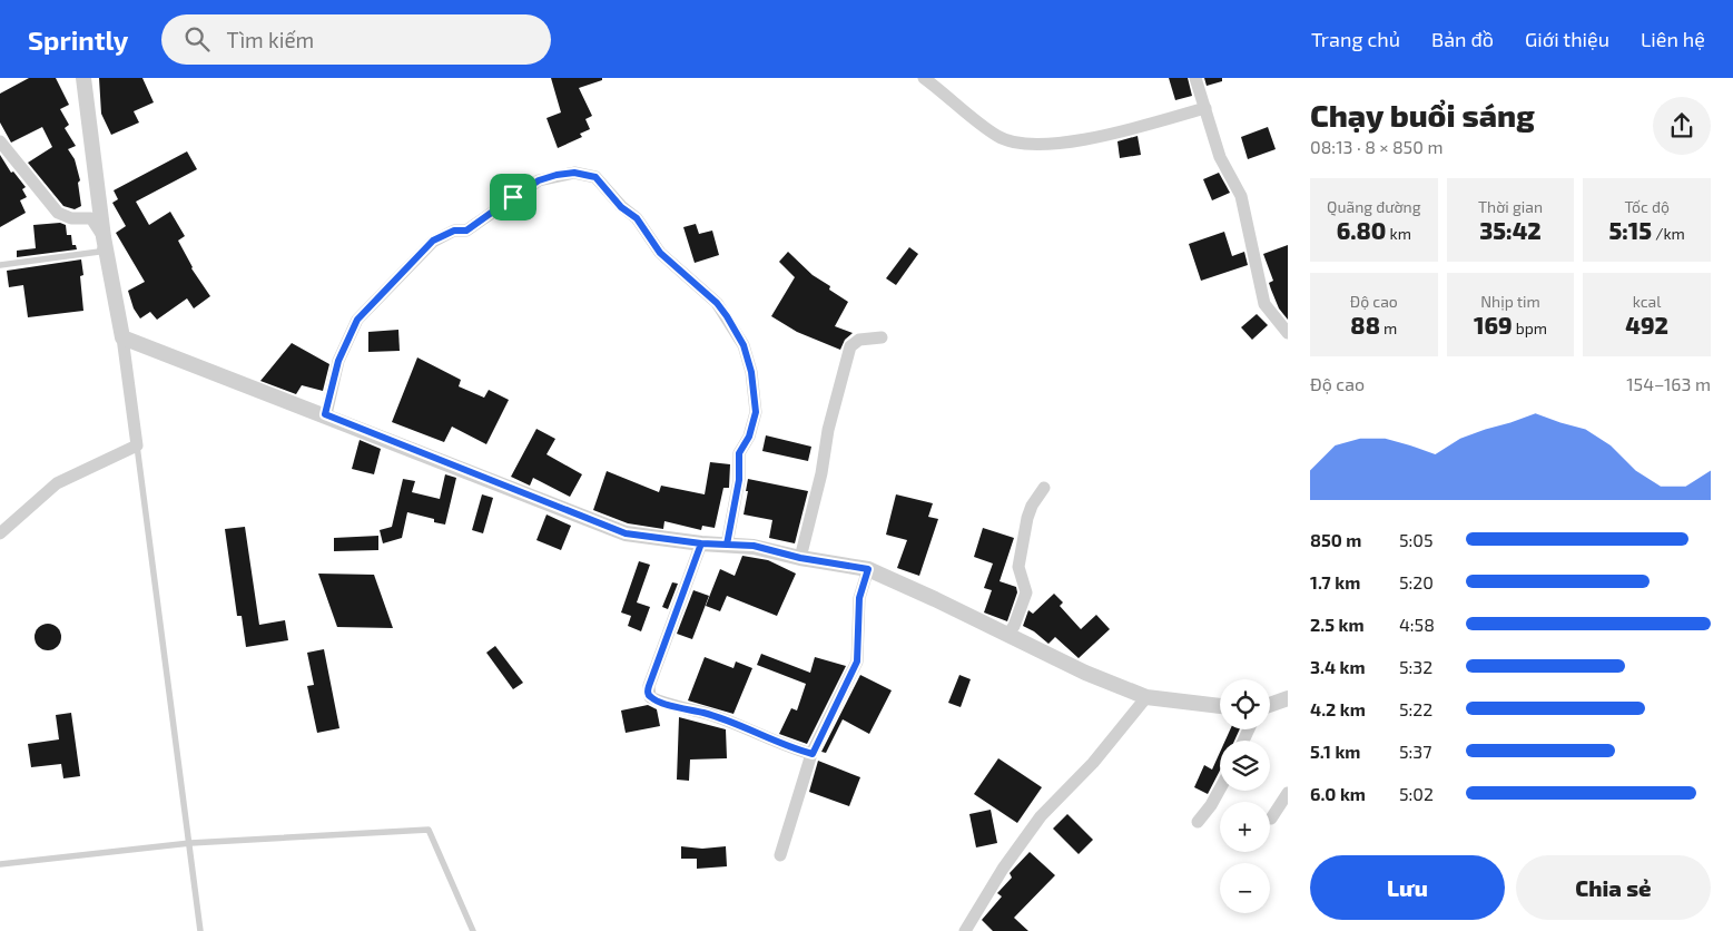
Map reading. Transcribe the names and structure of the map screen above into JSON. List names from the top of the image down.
{
  "page": {
    "header": "Sprintly",
    "search": "Tìm kiếm",
    "nav": [
      "Trang chủ",
      "Bản đồ",
      "Giới thiệu",
      "Liên hệ"
    ],
    "heading": ["Chạy buổi sáng", "08:13 · 8 × 850 m"],
    "stats": [
      ["Quãng đường", "6.80 km"],
      ["Thời gian", "35:42"],
      ["Tốc độ", "5:15 /km"],
      ["Độ cao", "88 m"],
      ["Nhịp tim", "169 bpm"],
      ["kcal", "492"]
    ],
    "chart": ["Độ cao", "154–163 m"],
    "list": [
      {
        "name": "850 m",
        "note": "5:05"
      },
      {
        "name": "1.7 km",
        "note": "5:20"
      },
      {
        "name": "2.5 km",
        "note": "4:58"
      },
      {
        "name": "3.4 km",
        "note": "5:32"
      },
      {
        "name": "4.2 km",
        "note": "5:22"
      },
      {
        "name": "5.1 km",
        "note": "5:37"
      },
      {
        "name": "6.0 km",
        "note": "5:02"
      }
    ],
    "map_buttons": ["+", "−"],
    "buttons": ["Lưu", "Chia sẻ"]
  }
}
